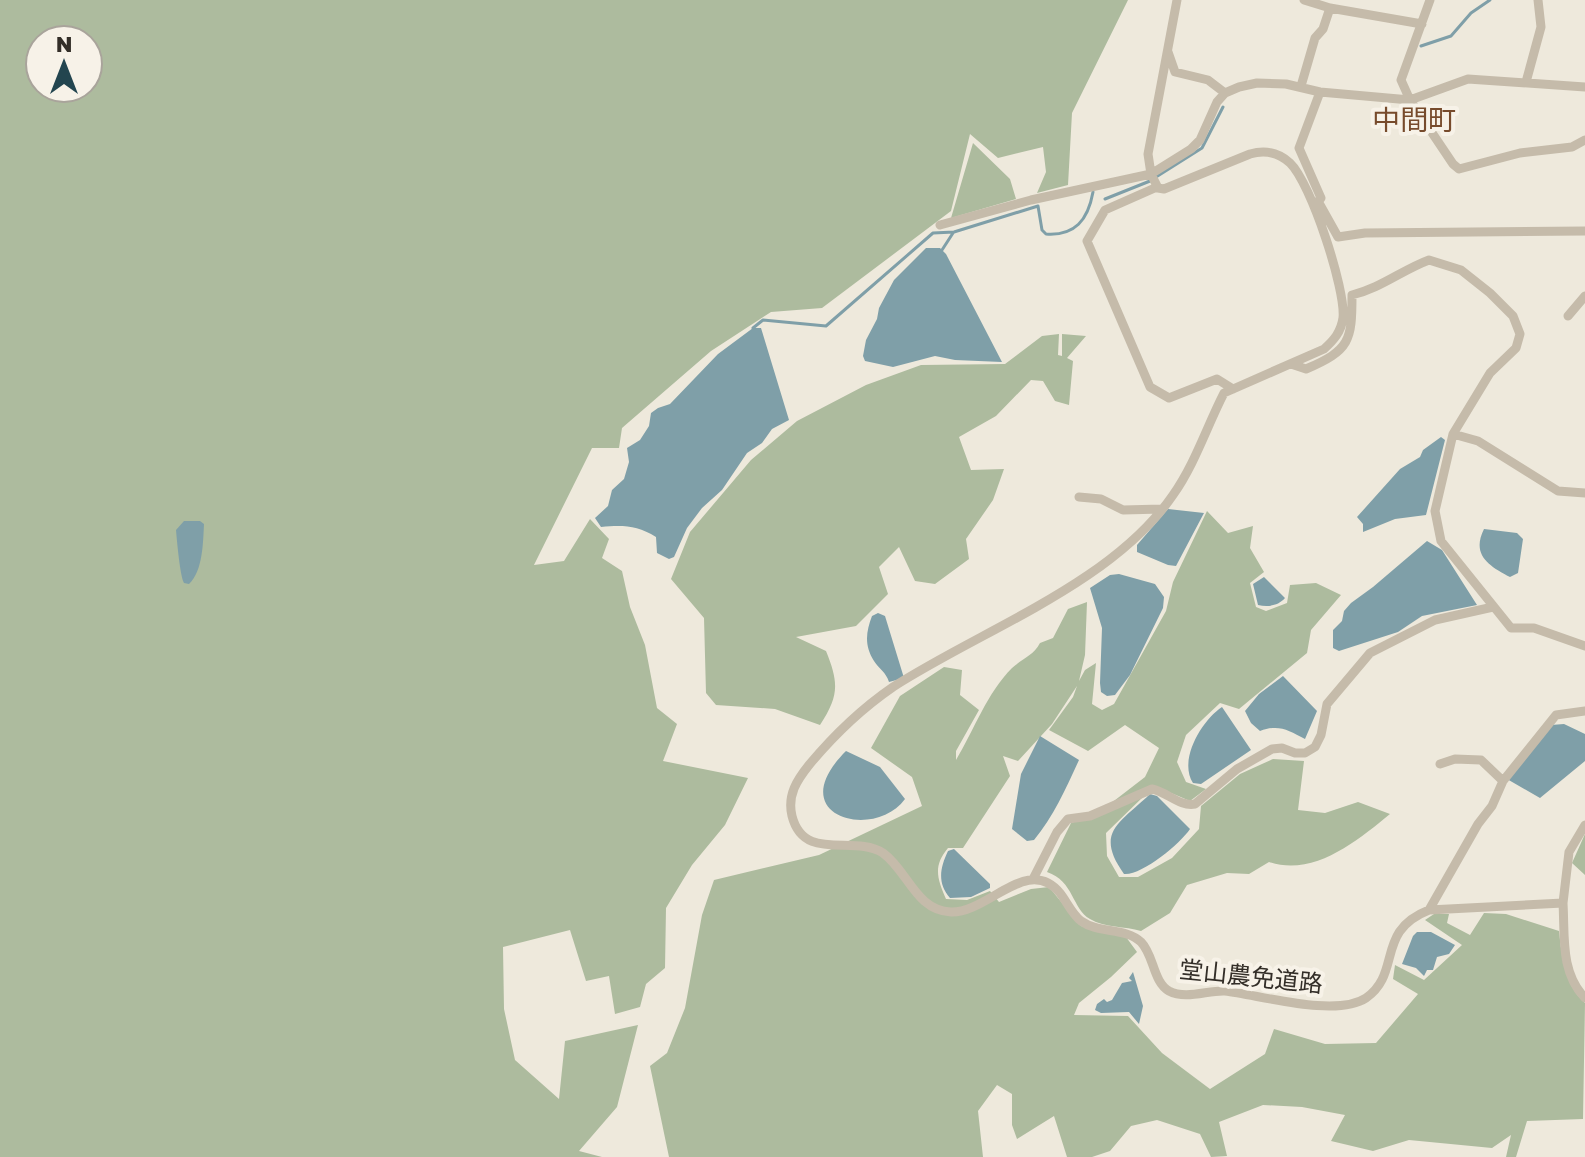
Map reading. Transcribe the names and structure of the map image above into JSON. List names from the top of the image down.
{
  "streets": {
    "street": ["堂山農免道路"]
  },
  "districts": ["中間町"],
  "north": "top"
}
